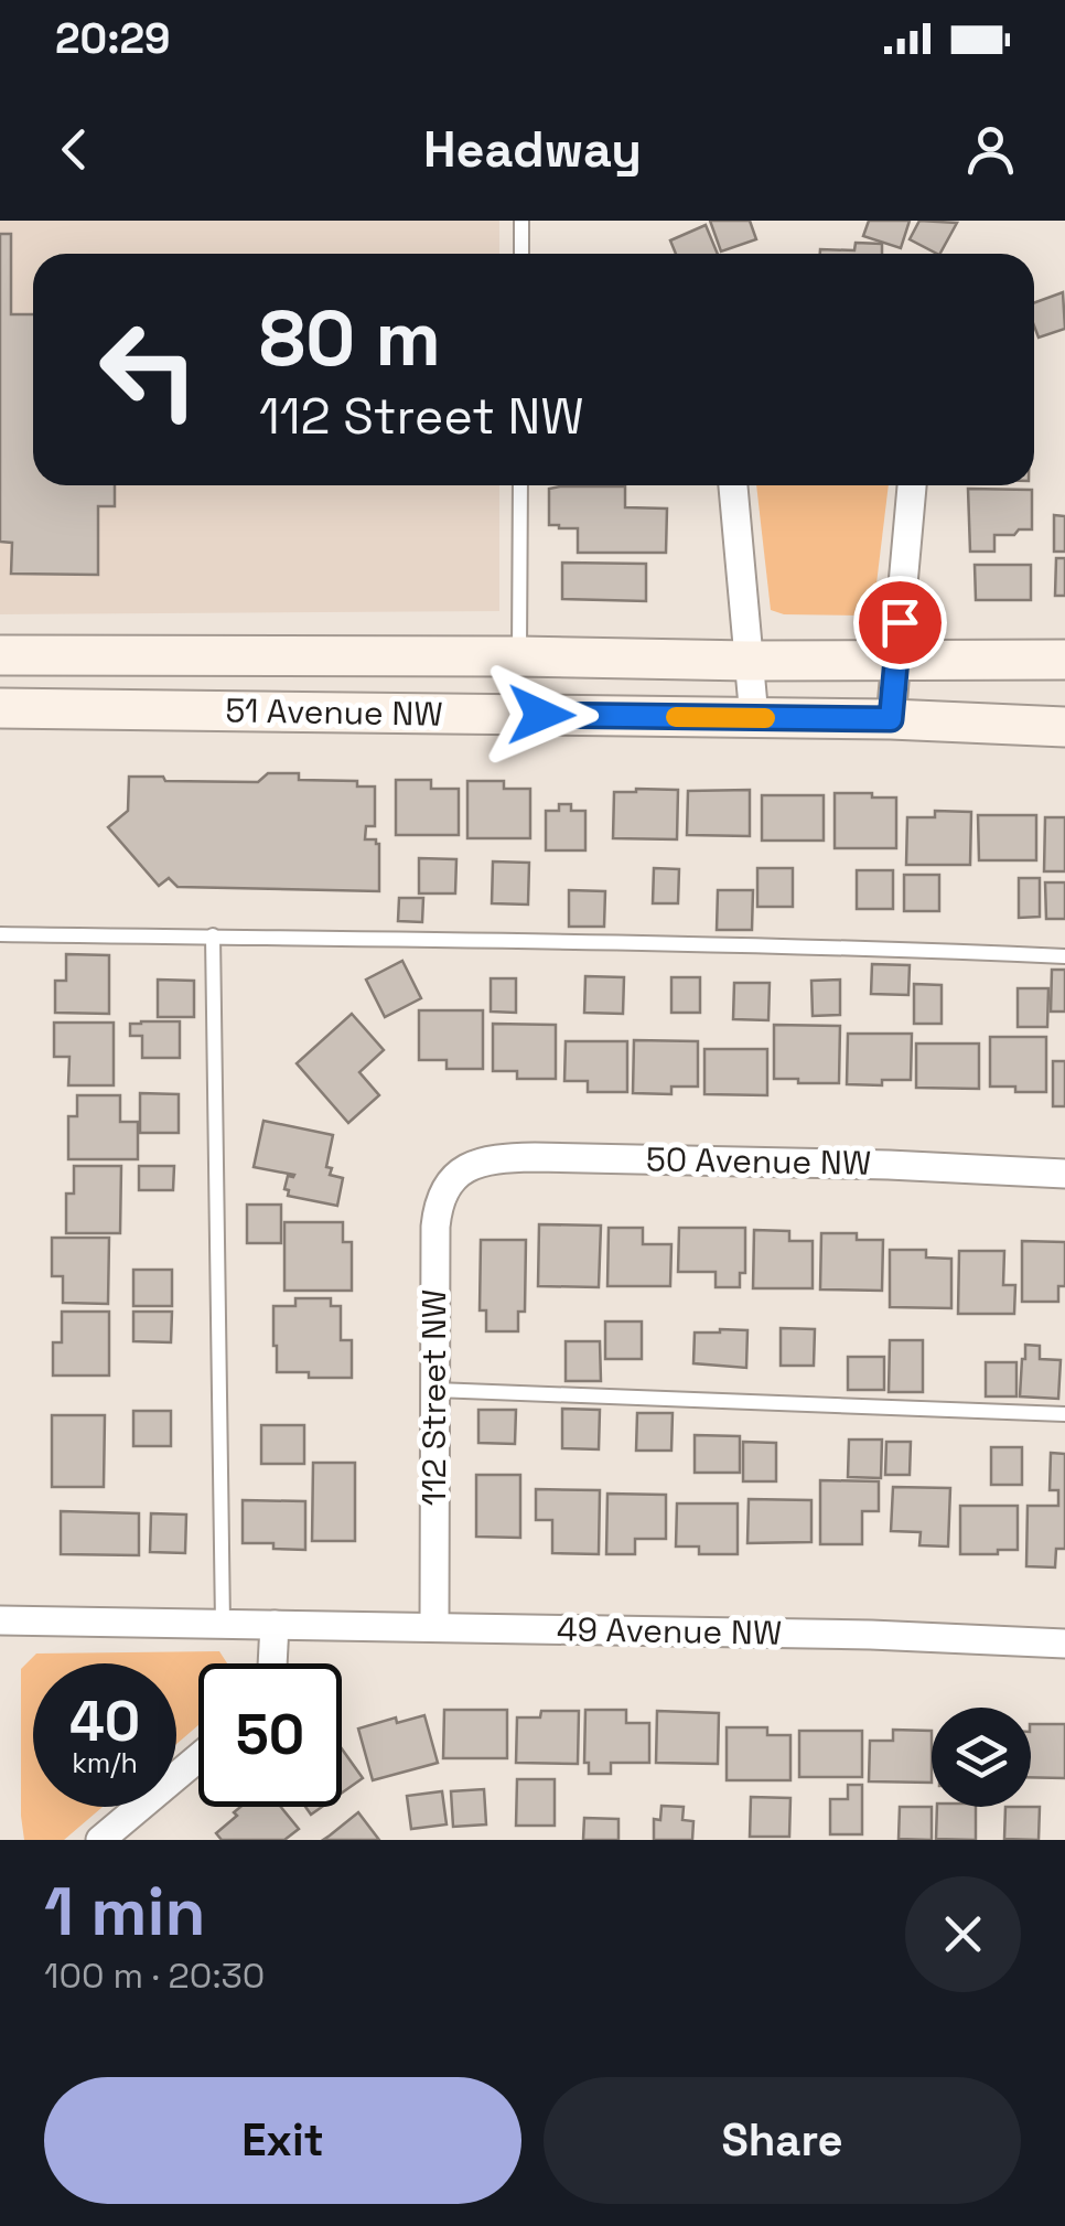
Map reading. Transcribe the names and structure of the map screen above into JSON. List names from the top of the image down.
{
  "streets": {
    "main road": ["51 Avenue NW"],
    "street": ["50 Avenue NW", "112 Street NW", "49 Avenue NW"]
  },
  "crossings": [
    ["50 Avenue NW", "112 Street NW"],
    ["112 Street NW", "49 Avenue NW"]
  ],
  "page": {
    "status": "20:29",
    "header": "Headway",
    "turn": ["80 m", "112 Street NW"],
    "speed": "40 km/h",
    "limit": "50",
    "heading": ["1 min", "100 m · 20:30"],
    "buttons": ["Exit", "Share"]
  }
}
